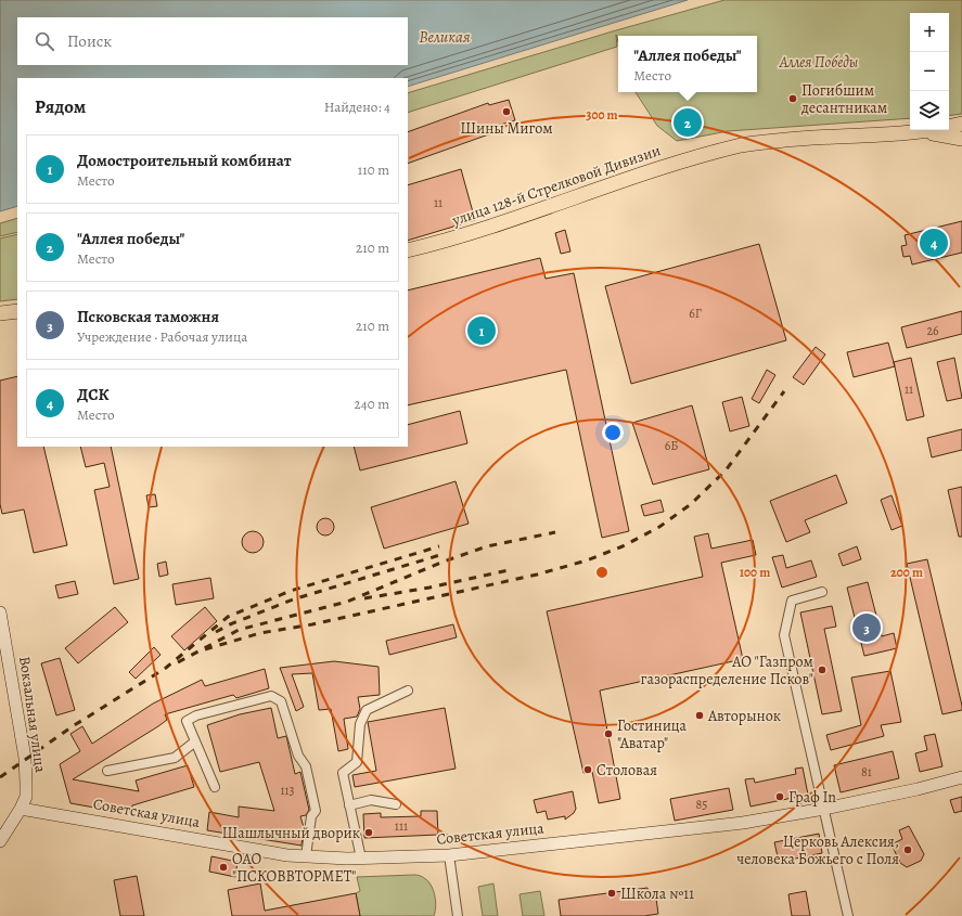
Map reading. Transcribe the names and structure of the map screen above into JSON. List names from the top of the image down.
{
  "streets": {
    "main road": ["улица 128-й Стрелковой Дивизии"],
    "street": ["Вокзальная улица", "Советская улица"]
  },
  "crossings": [
    ["Вокзальная улица", "Советская улица"]
  ],
  "water": ["Великая"],
  "parks": ["Аллея Победы"],
  "places": [
    "Погибшим десантникам",
    "Шины Мигом",
    "АО \"Газпром газораспределение Псков\"",
    "Авторынок",
    "Гостиница \"Аватар\"",
    "Столовая",
    "Граф In",
    "Шашлычный дворик",
    "Церковь Алексия, человека Божьего с Поля",
    "ОАО \"ПСКОВВТОРМЕТ\"",
    "Школа №11"
  ],
  "house_numbers": [
    "11",
    "6Г",
    "26",
    "11",
    "6Б",
    "81",
    "113",
    "85",
    "111"
  ],
  "page": {
    "map_buttons": ["+", "−"],
    "search": "Поиск",
    "popup": ["\"Аллея победы\"", "Место"],
    "heading": ["Рядом", "Найдено: 4"],
    "pins": [
      "2",
      "4",
      "1",
      "3"
    ],
    "list": [
      {
        "mark": "1",
        "name": "Домостроительный комбинат",
        "note": "Место",
        "value": "110 m"
      },
      {
        "mark": "2",
        "name": "\"Аллея победы\"",
        "note": "Место",
        "value": "210 m"
      },
      {
        "mark": "3",
        "name": "Псковская таможня",
        "note": "Учреждение · Рабочая улица",
        "value": "210 m"
      },
      {
        "mark": "4",
        "name": "ДСК",
        "note": "Место",
        "value": "240 m"
      }
    ]
  },
  "rings": ["300 m", "100 m", "200 m"]
}
